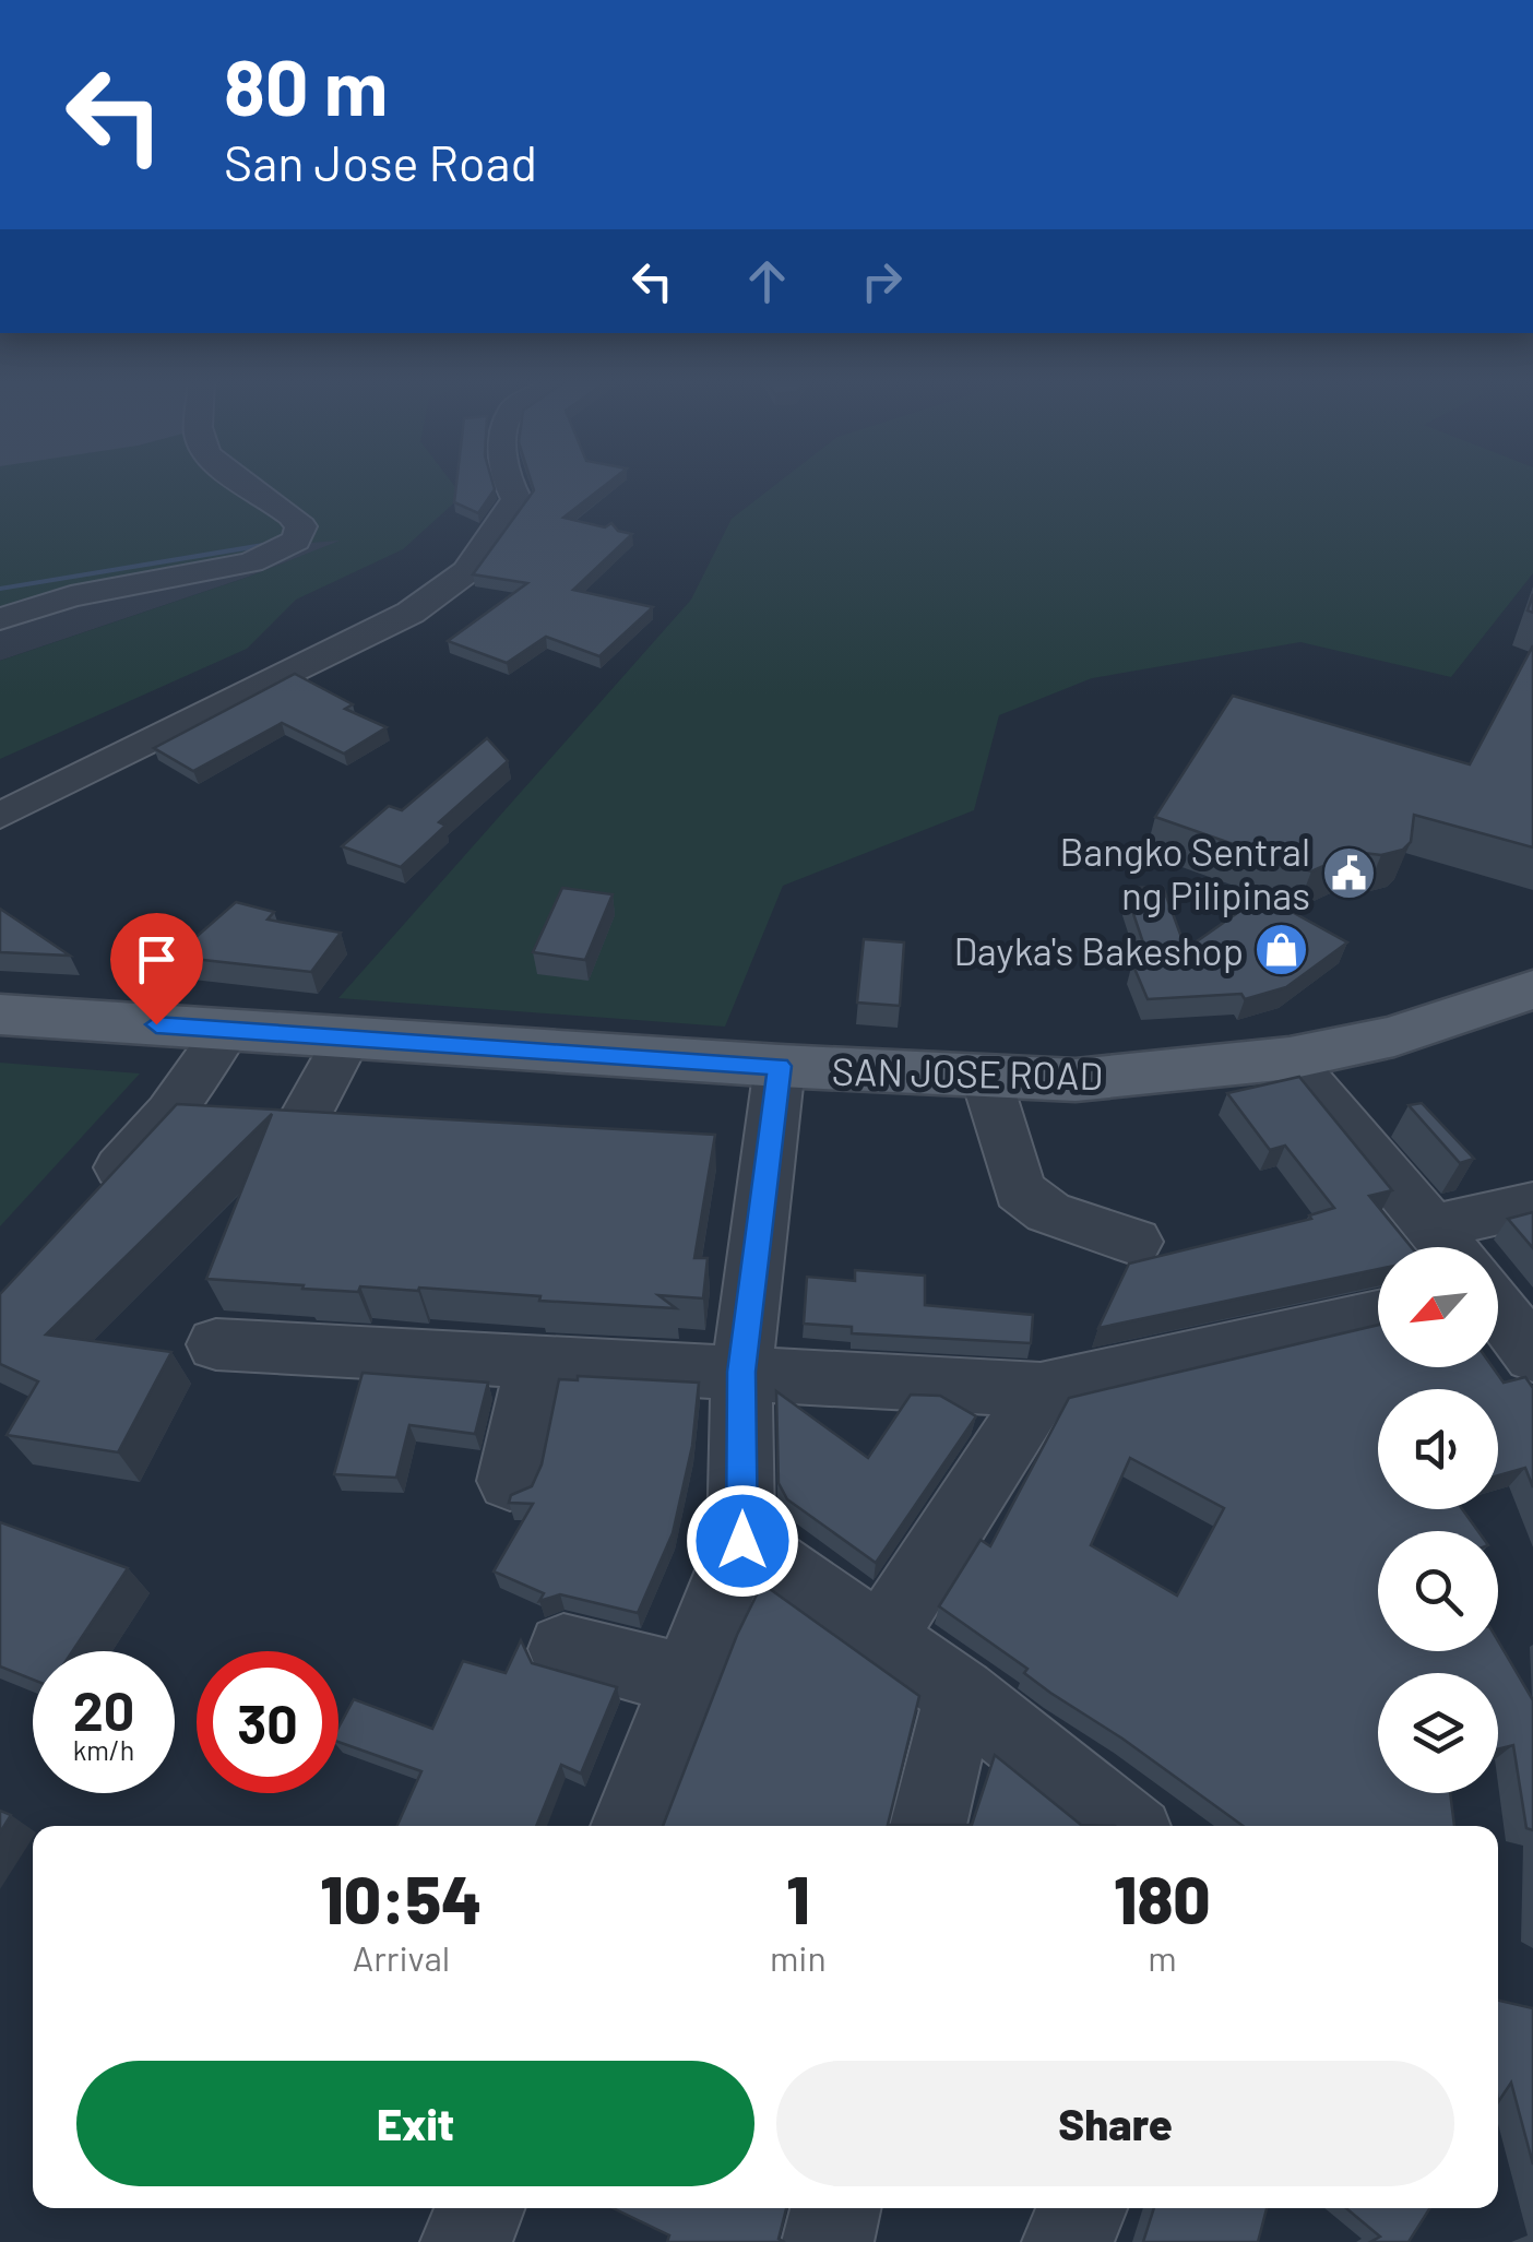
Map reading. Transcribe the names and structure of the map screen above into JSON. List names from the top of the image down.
{
  "streets": {
    "main road": ["SAN JOSE ROAD"]
  },
  "places": {
    "public building": ["Bangko Sentral ng Pilipinas"],
    "shop": ["Dayka's Bakeshop"]
  },
  "north": "bottom left",
  "page": {
    "turn": ["80 m", "San Jose Road"],
    "speed": "20 km/h",
    "limit": "30",
    "eta": [
      "10:54",
      "Arrival",
      "1",
      "min",
      "180",
      "m"
    ],
    "buttons": ["Exit", "Share"]
  }
}
